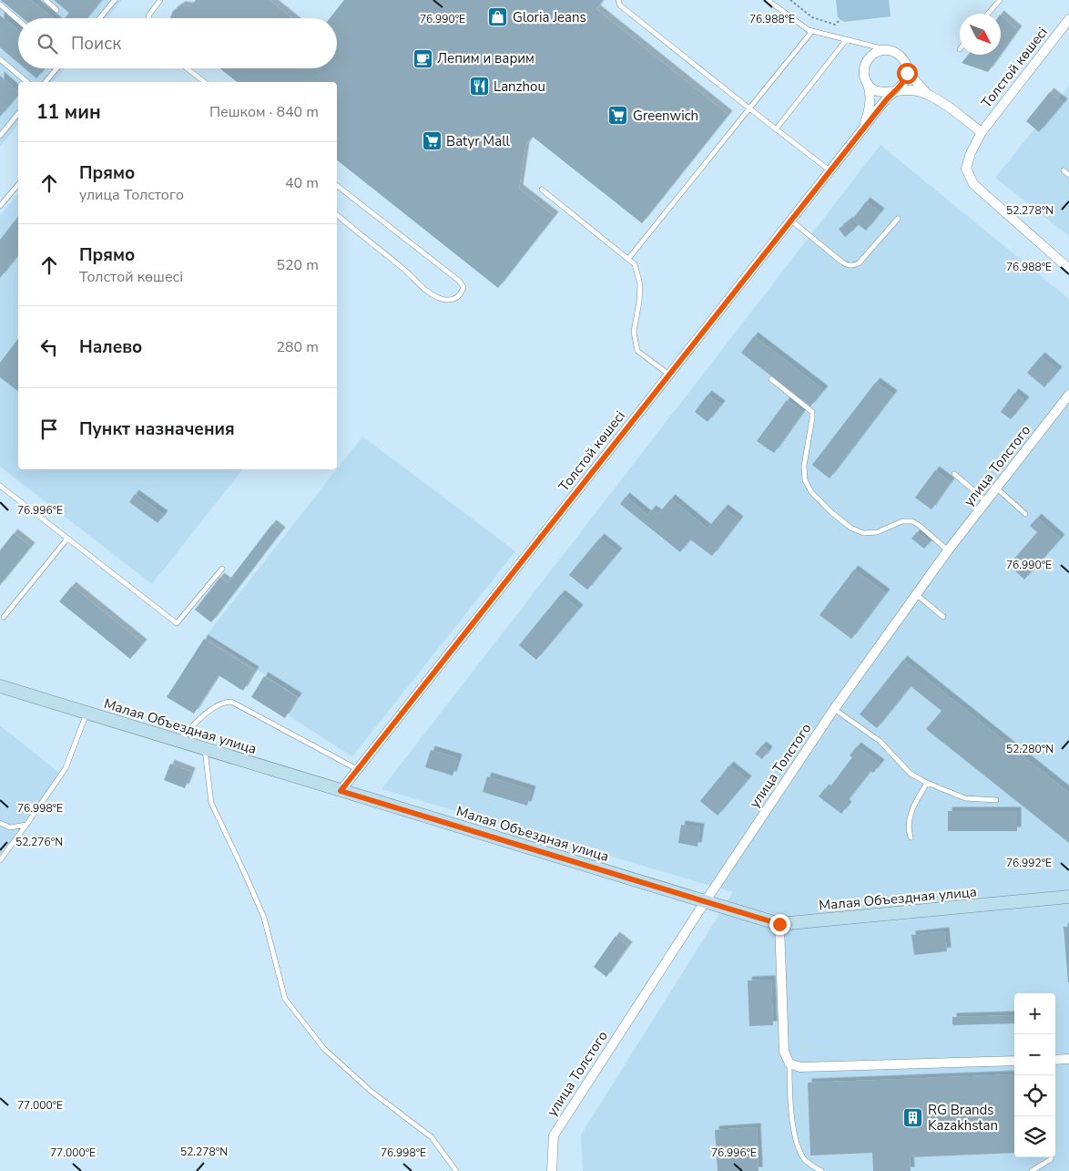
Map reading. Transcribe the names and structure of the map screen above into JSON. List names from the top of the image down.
{
  "streets": {
    "street": ["Толстой көшесі", "улица Толстого", "Малая Объездная улица"]
  },
  "crossings": [
    ["Толстой көшесі", "Малая Объездная улица"],
    ["улица Толстого", "Малая Объездная улица"]
  ],
  "places": {
    "shop": ["Gloria Jeans"],
    "cafe": ["Лепим и варим"],
    "restaurant": ["Lanzhou"],
    "supermarket": ["Greenwich", "Batyr Mall"],
    "building": ["RG Brands Kazakhstan"]
  },
  "north": "bottom right",
  "page": {
    "search": "Поиск",
    "heading": ["11 мин", "Пешком · 840 m"],
    "list": [
      ["Прямо", "улица Толстого", "40 m"],
      ["Прямо", "Толстой көшесі", "520 m"],
      ["Налево", "280 m"],
      "Пункт назначения"
    ],
    "map_buttons": ["+", "−"]
  },
  "coordinates": [
    "76.990°E",
    "76.988°E",
    "52.278°N",
    "76.996°E",
    "52.280°N",
    "76.998°E",
    "52.276°N",
    "76.992°E",
    "77.000°E"
  ]
}
